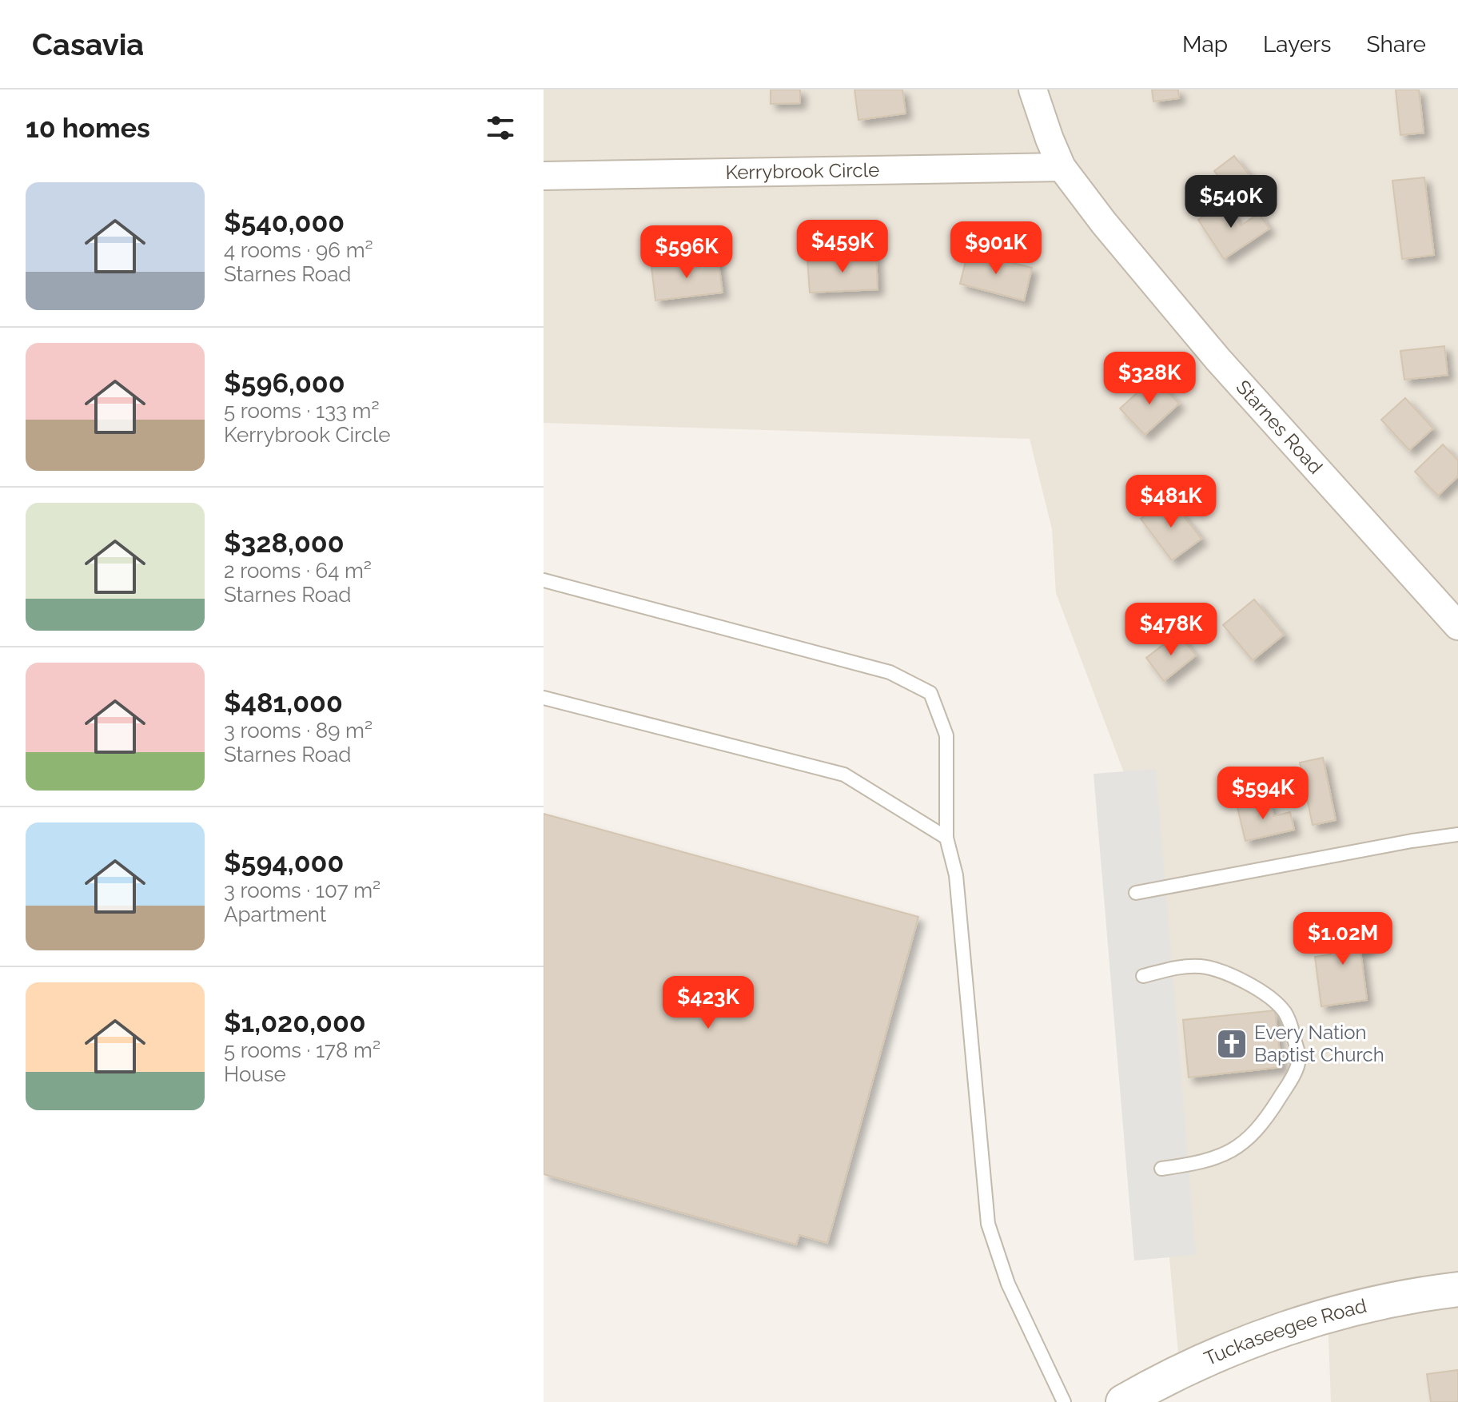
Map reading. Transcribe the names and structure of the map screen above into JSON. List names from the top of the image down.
{
  "streets": {
    "street": ["Kerrybrook Circle", "Starnes Road", "Tuckaseegee Road"]
  },
  "crossings": [
    ["Kerrybrook Circle", "Starnes Road"]
  ],
  "places": {
    "church": ["Every Nation Baptist Church"]
  },
  "page": {
    "header": "Casavia",
    "nav": ["Map", "Layers", "Share"],
    "heading": "10 homes",
    "list": [
      {
        "name": "$540,000",
        "note": "4 rooms · 96 m² · Starnes Road"
      },
      {
        "name": "$596,000",
        "note": "5 rooms · 133 m² · Kerrybrook Circle"
      },
      {
        "name": "$328,000",
        "note": "2 rooms · 64 m² · Starnes Road"
      },
      {
        "name": "$481,000",
        "note": "3 rooms · 89 m² · Starnes Road"
      },
      {
        "name": "$594,000",
        "note": "3 rooms · 107 m² · Apartment"
      },
      {
        "name": "$1,020,000",
        "note": "5 rooms · 178 m² · House"
      }
    ],
    "price": [
      "$540K",
      "$459K",
      "$901K",
      "$596K",
      "$328K",
      "$481K",
      "$478K",
      "$594K",
      "$1.02M",
      "$423K"
    ]
  }
}
